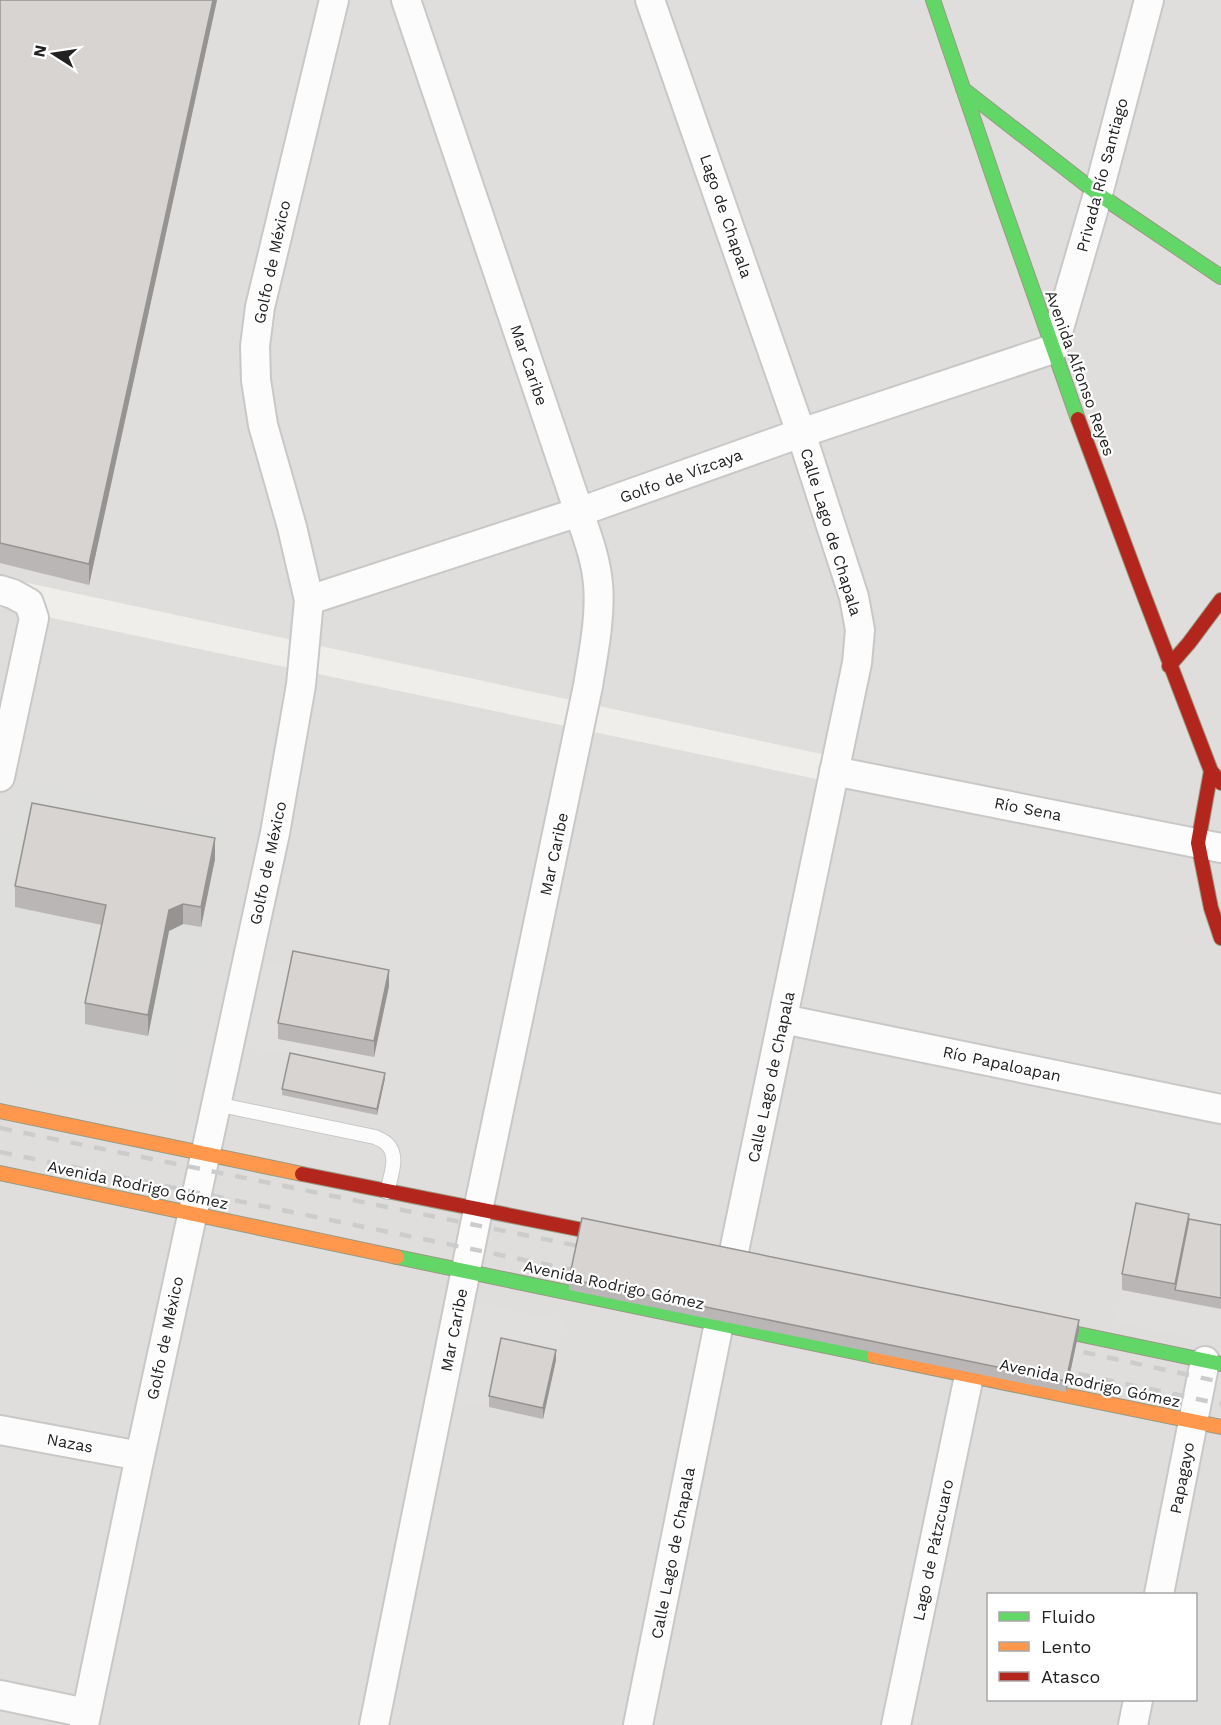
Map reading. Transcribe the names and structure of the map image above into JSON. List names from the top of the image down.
{
  "streets": {
    "main road": ["Avenida Alfonso Reyes", "Avenida Rodrigo Gómez"],
    "street": [
      "Privada Río Santiago",
      "Lago de Chapala",
      "Golfo de México",
      "Mar Caribe",
      "Golfo de Vizcaya",
      "Calle Lago de Chapala",
      "Río Sena",
      "Río Papaloapan",
      "Nazas",
      "Papagayo",
      "Lago de Pátzcuaro"
    ]
  },
  "crossings": [
    ["Privada Río Santiago", "Avenida Alfonso Reyes"],
    ["Privada Río Santiago", "Golfo de Vizcaya"],
    ["Lago de Chapala", "Golfo de Vizcaya"],
    ["Lago de Chapala", "Calle Lago de Chapala"],
    ["Golfo de México", "Golfo de Vizcaya"],
    ["Golfo de México", "Avenida Rodrigo Gómez"],
    ["Golfo de México", "Nazas"],
    ["Mar Caribe", "Golfo de Vizcaya"],
    ["Mar Caribe", "Avenida Rodrigo Gómez"],
    ["Avenida Alfonso Reyes", "Golfo de Vizcaya"],
    ["Golfo de Vizcaya", "Calle Lago de Chapala"],
    ["Calle Lago de Chapala", "Río Sena"],
    ["Calle Lago de Chapala", "Río Papaloapan"],
    ["Calle Lago de Chapala", "Avenida Rodrigo Gómez"],
    ["Avenida Rodrigo Gómez", "Papagayo"],
    ["Avenida Rodrigo Gómez", "Lago de Pátzcuaro"]
  ],
  "legend": ["Fluido", "Lento", "Atasco"],
  "north": "left"
}
